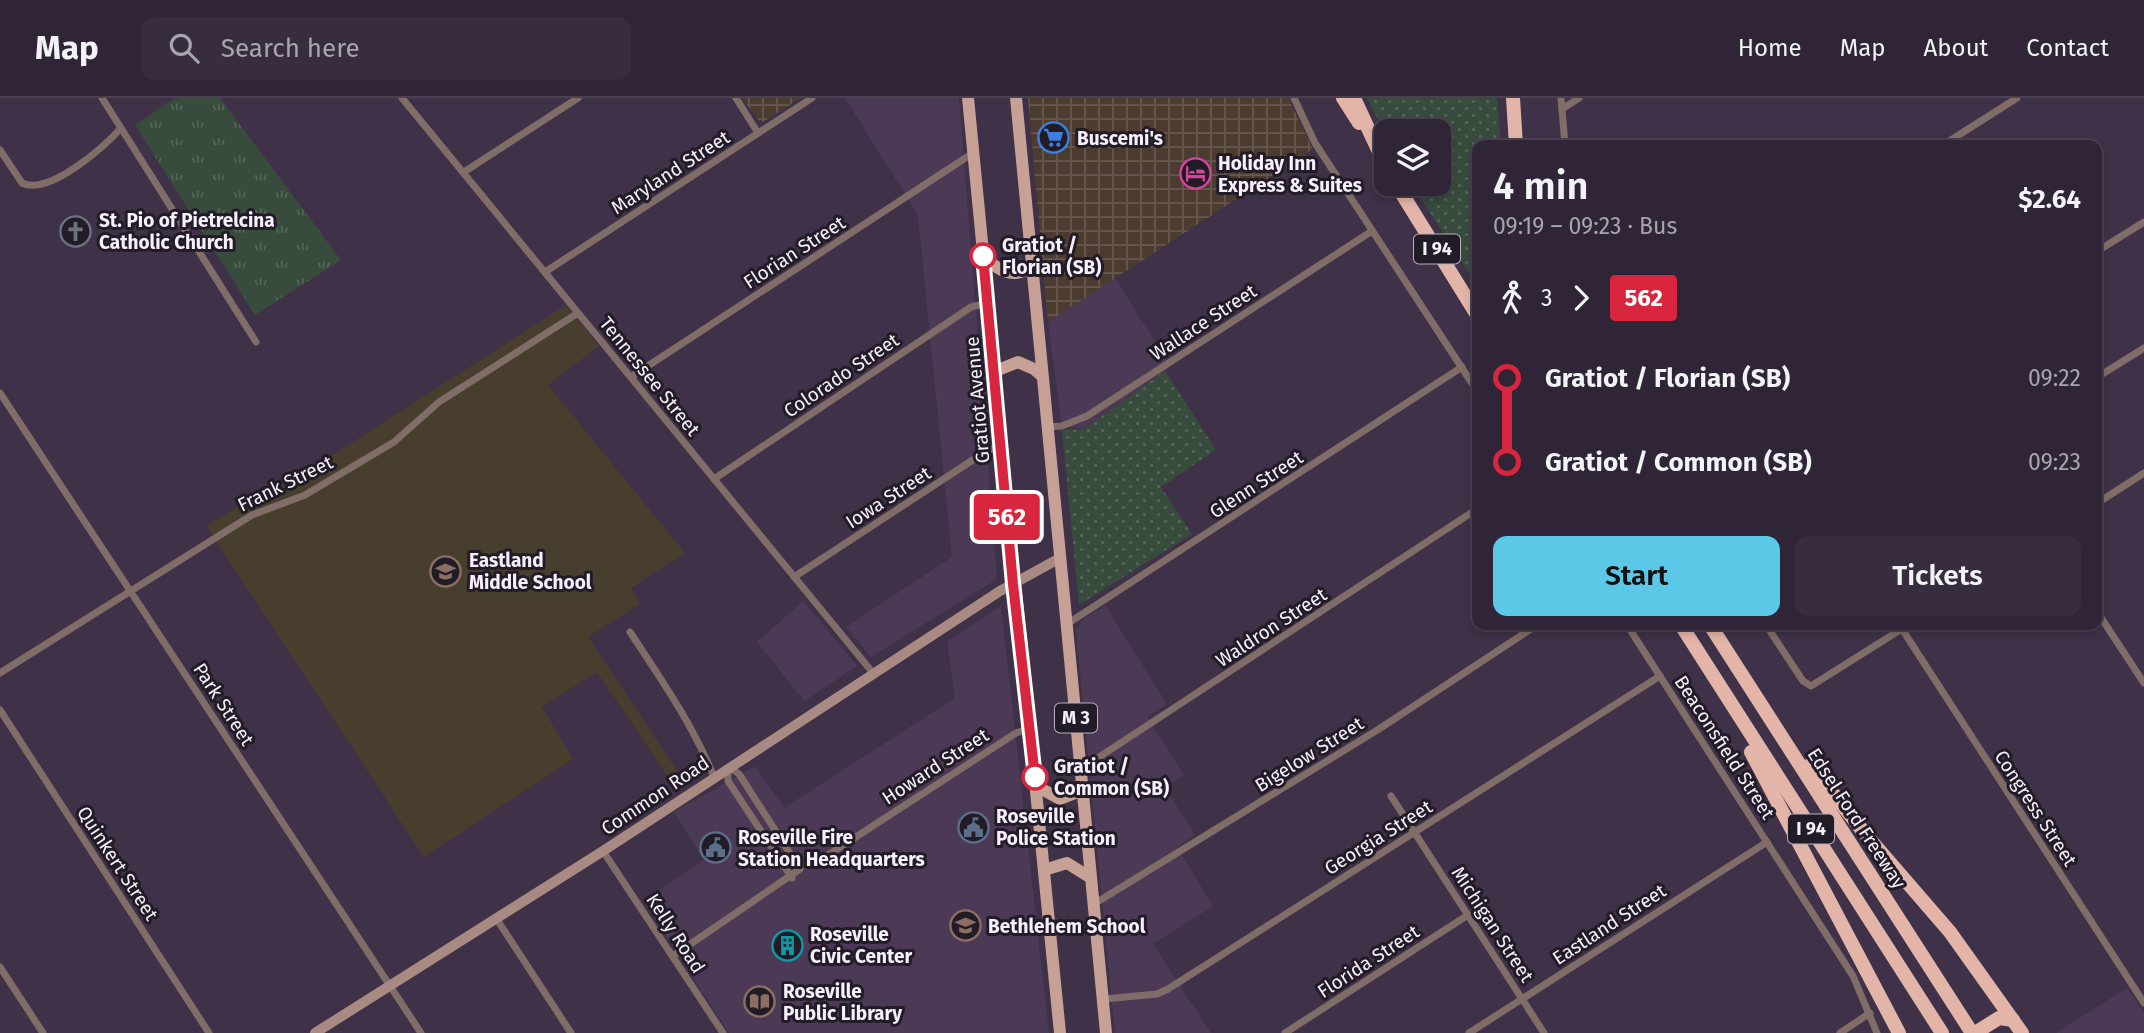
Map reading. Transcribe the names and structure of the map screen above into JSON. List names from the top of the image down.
{
  "streets": {
    "highway": ["I 94", "Edsel Ford Freeway"],
    "main road": ["Gratiot Avenue", "M 3"],
    "street": [
      "Maryland Street",
      "Florian Street",
      "Wallace Street",
      "Colorado Street",
      "Tennessee Street",
      "Frank Street",
      "Glenn Street",
      "Iowa Street",
      "Waldron Street",
      "Park Street",
      "Beaconsfield Street",
      "Bigelow Street",
      "Howard Street",
      "Common Road",
      "Congress Street",
      "Georgia Street",
      "Quinkert Street",
      "Michigan Street",
      "Eastland Street",
      "Kelly Road",
      "Florida Street"
    ]
  },
  "crossings": [
    ["Maryland Street", "Tennessee Street"],
    ["Florian Street", "Tennessee Street"],
    ["Florian Street", "Gratiot Avenue"],
    ["Wallace Street", "M 3"],
    ["Colorado Street", "Tennessee Street"],
    ["Colorado Street", "Gratiot Avenue"],
    ["Tennessee Street", "Frank Street"],
    ["Tennessee Street", "Iowa Street"],
    ["Tennessee Street", "Common Road"],
    ["Gratiot Avenue", "Iowa Street"],
    ["Gratiot Avenue", "Howard Street"],
    ["Gratiot Avenue", "Common Road"],
    ["Frank Street", "Park Street"],
    ["Glenn Street", "M 3"],
    ["Waldron Street", "M 3"],
    ["Park Street", "Common Road"],
    ["M 3", "Bigelow Street"],
    ["M 3", "Common Road"],
    ["M 3", "Georgia Street"],
    ["Beaconsfield Street", "Georgia Street"],
    ["Beaconsfield Street", "Eastland Street"],
    ["Common Road", "Kelly Road"],
    ["Georgia Street", "Michigan Street"],
    ["Michigan Street", "Eastland Street"],
    ["Michigan Street", "Florida Street"]
  ],
  "places": {
    "supermarket": ["Buscemi's"],
    "hotel": ["Holiday Inn Express & Suites"],
    "church": ["St. Pio of Pietrelcina Catholic Church"],
    "other": ["Gratiot / Florian (SB)", "Gratiot / Common (SB)"],
    "school or university": ["Eastland Middle School", "Bethlehem School"],
    "public building": ["Roseville Police Station", "Roseville Fire Station Headquarters"],
    "building": ["Roseville Civic Center"],
    "library": ["Roseville Public Library"]
  },
  "lines": ["bus line 562"],
  "page": {
    "header": "Map",
    "search": "Search here",
    "nav": [
      "Home",
      "Map",
      "About",
      "Contact"
    ],
    "on_map": "562",
    "heading": ["4 min", "09:19 – 09:23 · Bus", "$2.64"],
    "legs": ["3", "562"],
    "list": [
      {
        "name": "Gratiot / Florian (SB)",
        "value": "09:22"
      },
      {
        "name": "Gratiot / Common (SB)",
        "value": "09:23"
      }
    ],
    "buttons": ["Start", "Tickets"]
  }
}
